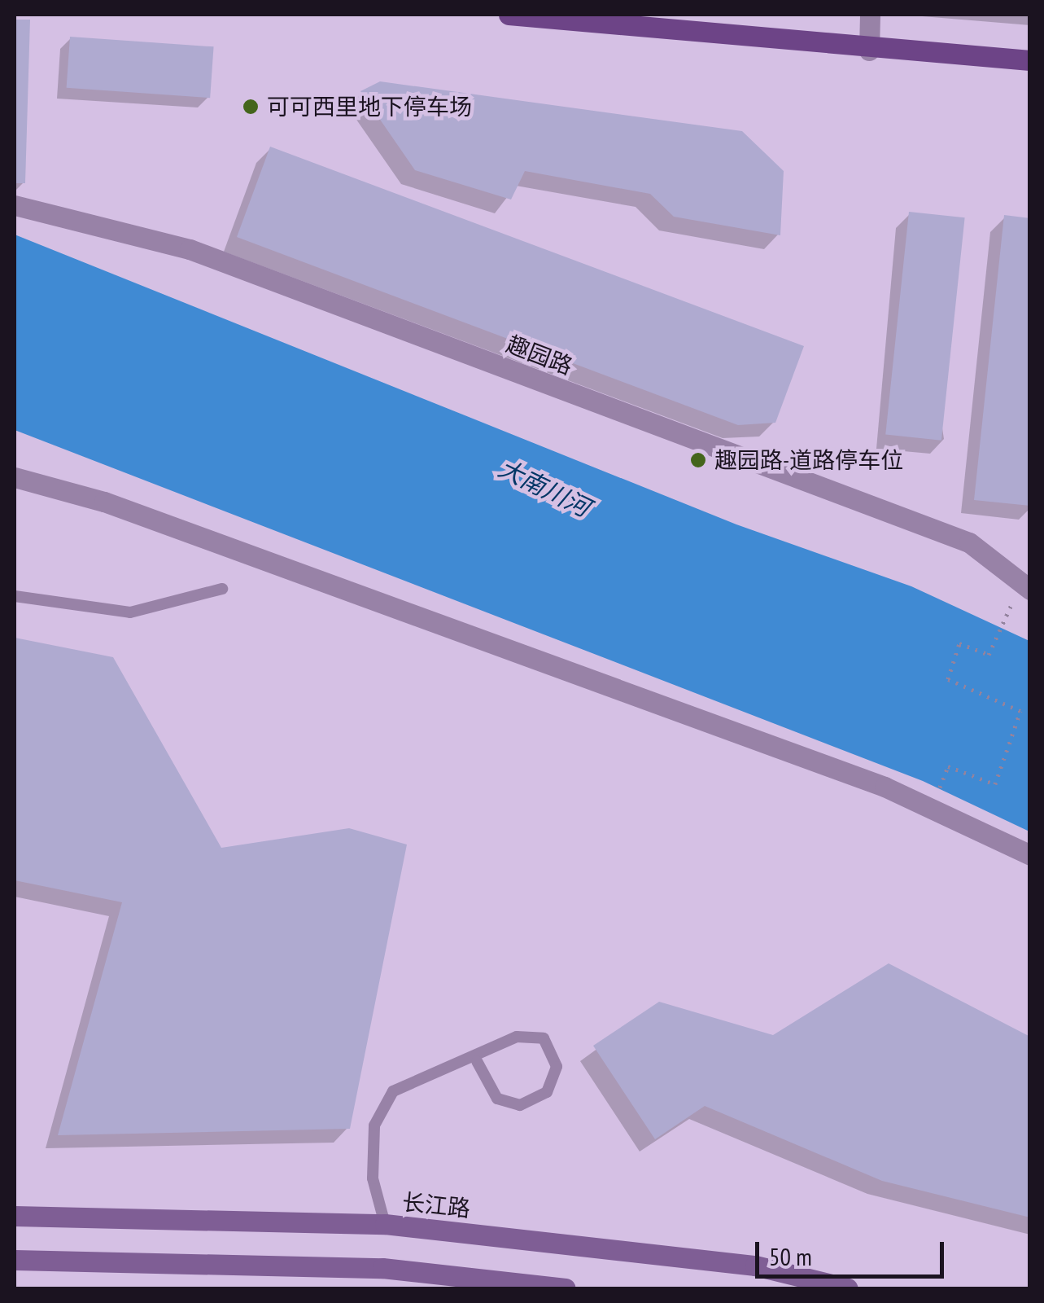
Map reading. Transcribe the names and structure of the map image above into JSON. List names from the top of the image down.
{
  "streets": {
    "main road": ["长江路"],
    "street": ["趣园路"]
  },
  "water": ["大南川河"],
  "places": ["可可西里地下停车场", "趣园路-道路停车位"],
  "scale_bar": "50 m"
}
